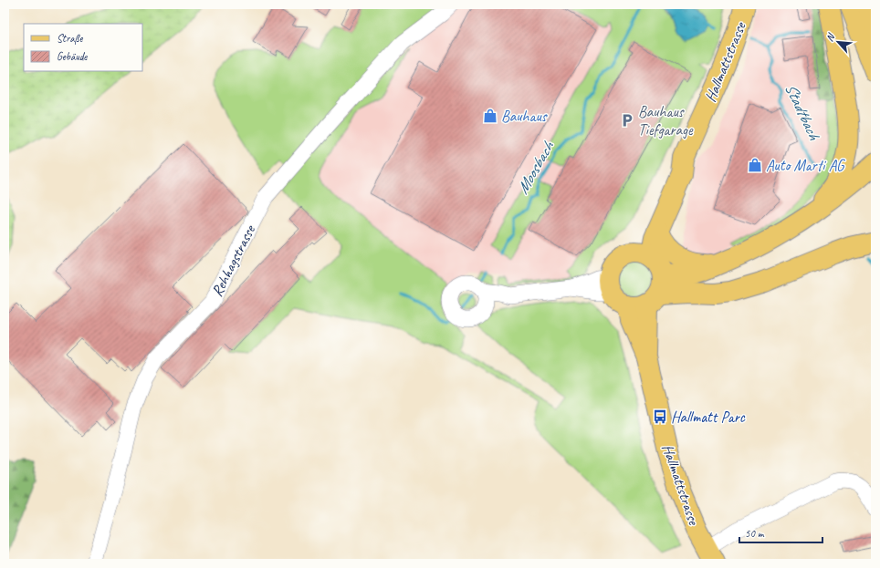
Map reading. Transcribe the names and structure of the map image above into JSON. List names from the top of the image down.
{
  "streets": {
    "main road": ["Hallmattstrasse"],
    "street": ["Rehhagstrasse"]
  },
  "water": ["Stadtbach", "Moosbach"],
  "places": {
    "shop": ["Bauhaus", "Auto Marti AG"],
    "parking": ["Bauhaus Tiefgarage"],
    "bus stop": ["Hallmatt Parc"]
  },
  "legend": ["Straße", "Gebäude"],
  "scale_bar": "50 m",
  "north": "top left"
}
